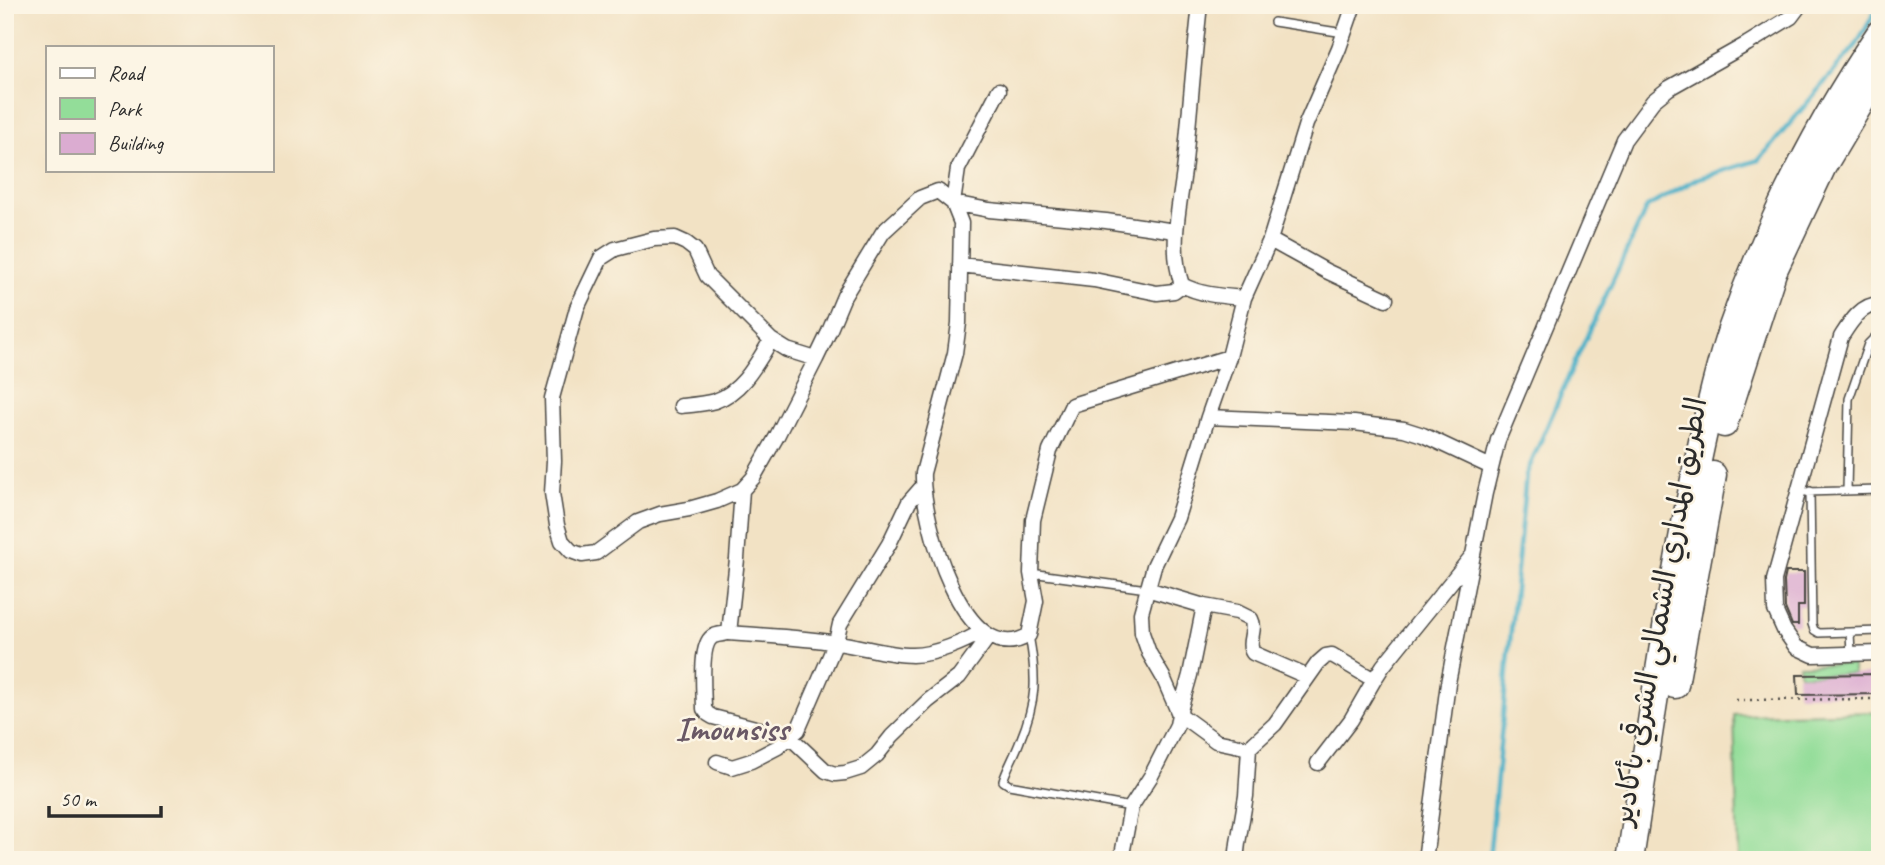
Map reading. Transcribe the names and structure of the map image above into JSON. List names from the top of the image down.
{
  "streets": {
    "highway": ["الطريق المداري الشمالي الشرقي بأكادير"]
  },
  "districts": ["Imounsiss"],
  "legend": ["Road", "Park", "Building"],
  "scale_bar": "50 m"
}
